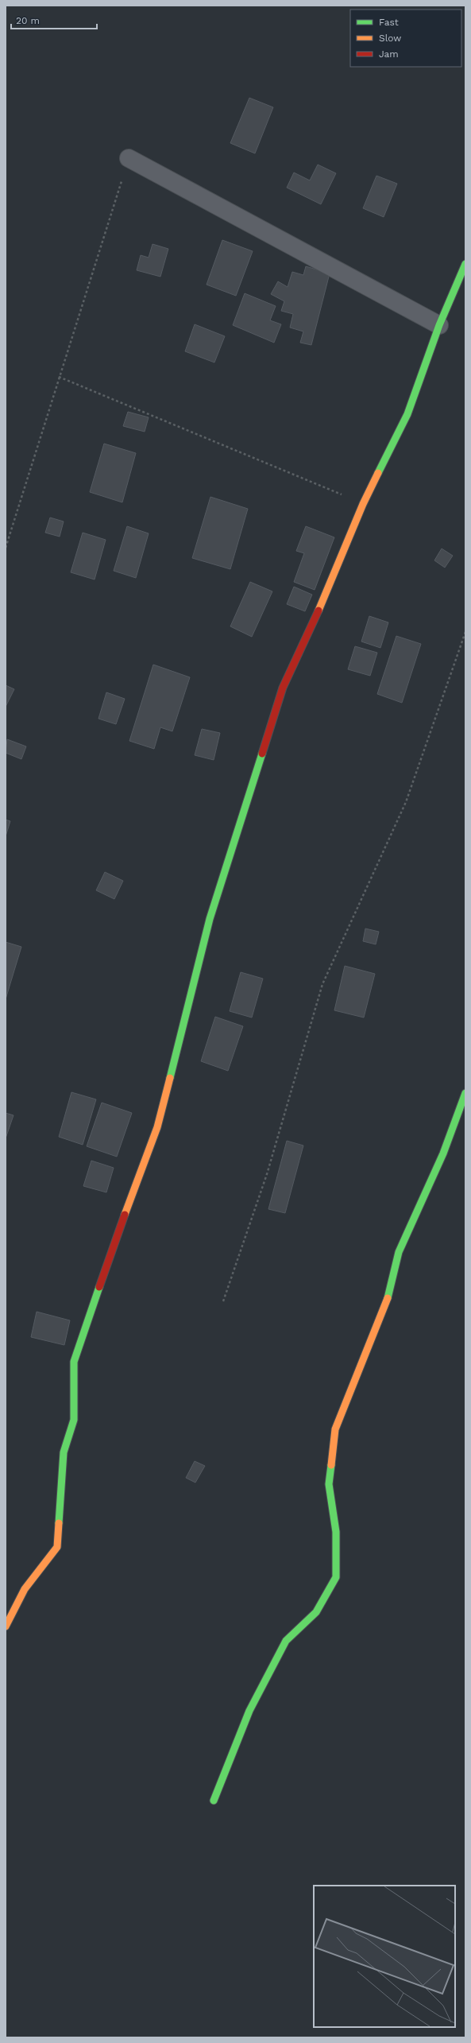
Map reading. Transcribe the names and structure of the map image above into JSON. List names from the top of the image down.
{
  "legend": ["Fast", "Slow", "Jam"],
  "scale_bar": "20 m"
}
